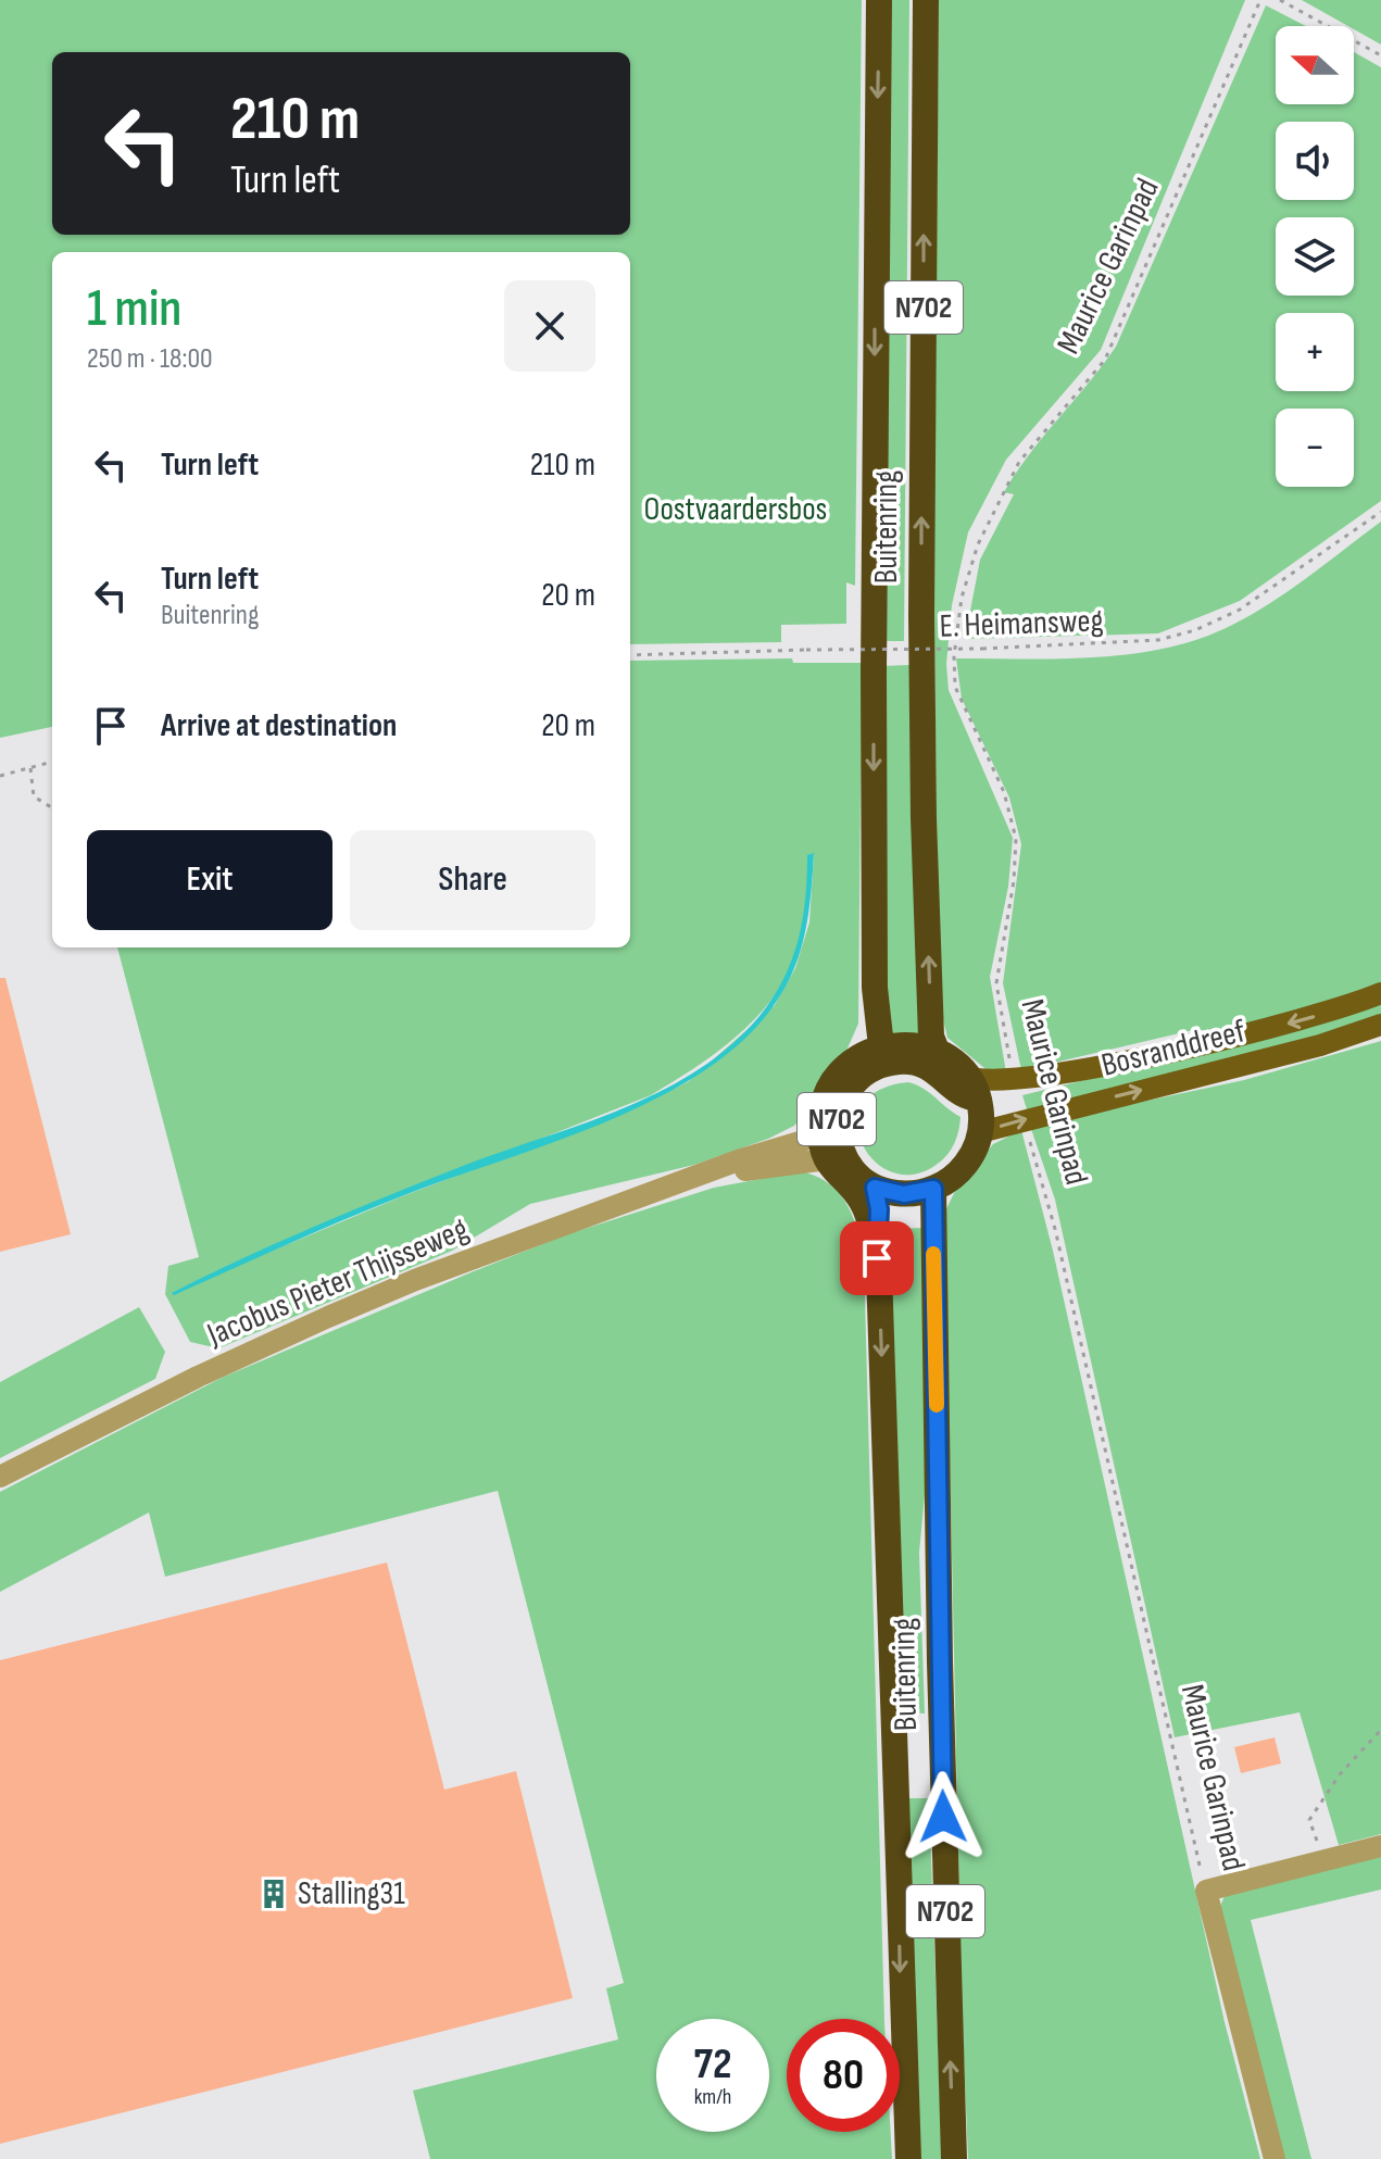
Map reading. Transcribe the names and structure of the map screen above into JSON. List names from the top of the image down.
{
  "streets": {
    "highway": ["N702", "Buitenring"],
    "main road": ["Bosranddreef"],
    "street": ["Maurice Garinpad", "Jacobus Pieter Thijsseweg"],
    "path": ["E. Heimansweg"]
  },
  "crossings": [
    ["Maurice Garinpad", "Bosranddreef"],
    ["N702", "Buitenring"],
    ["N702", "Bosranddreef"],
    ["N702", "Jacobus Pieter Thijsseweg"],
    ["Buitenring", "Bosranddreef"],
    ["Buitenring", "Jacobus Pieter Thijsseweg"],
    ["Bosranddreef", "Jacobus Pieter Thijsseweg"]
  ],
  "parks": ["Oostvaardersbos"],
  "places": {
    "building": ["Stalling31"]
  },
  "north": "left",
  "page": {
    "map_buttons": ["+", "−"],
    "turn": ["210 m", "Turn left"],
    "heading": ["1 min", "250 m · 18:00"],
    "list": [
      {
        "name": "Turn left",
        "value": "210 m"
      },
      {
        "name": "Turn left",
        "note": "Buitenring",
        "value": "20 m"
      },
      {
        "name": "Arrive at destination",
        "value": "20 m"
      }
    ],
    "buttons": ["Exit", "Share"],
    "speed": "72 km/h",
    "limit": "80"
  }
}
